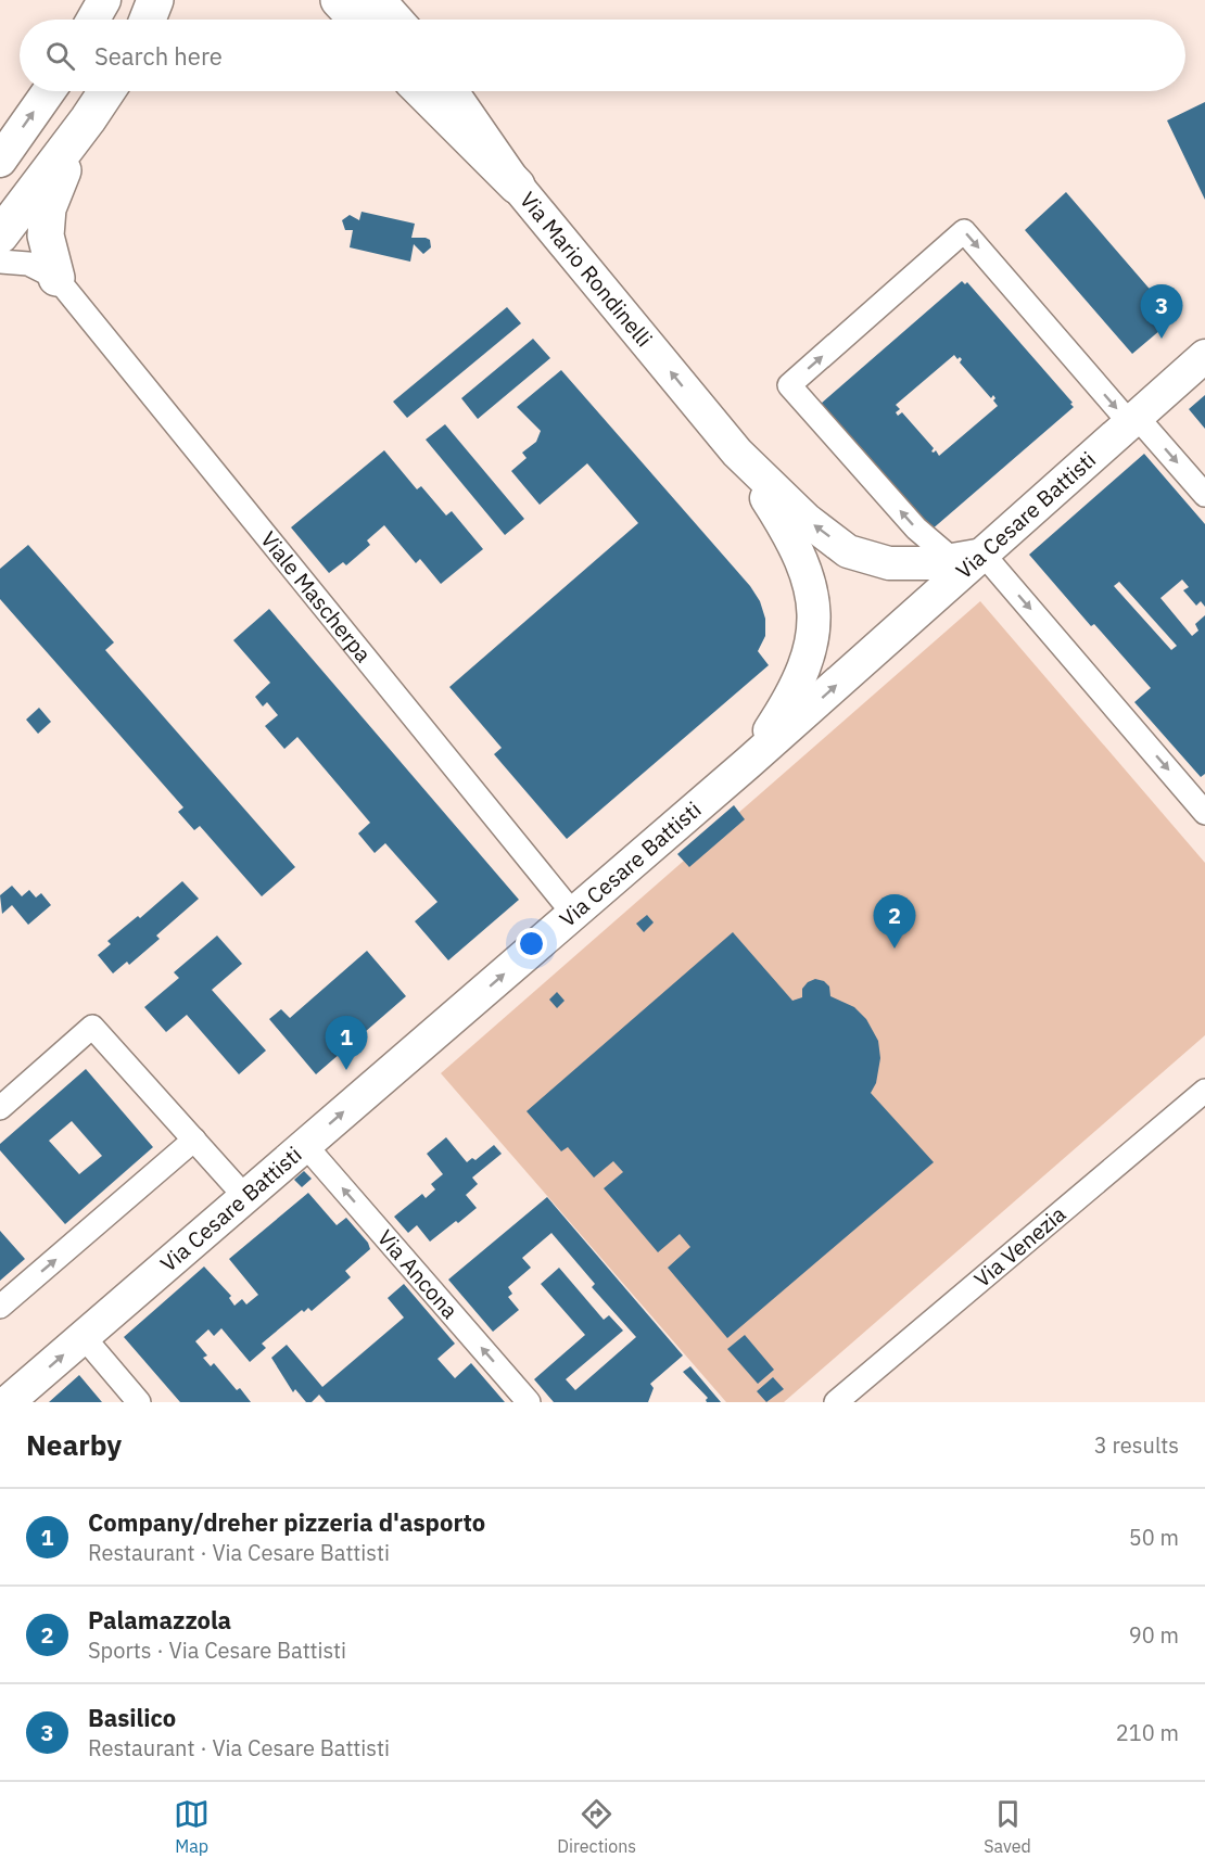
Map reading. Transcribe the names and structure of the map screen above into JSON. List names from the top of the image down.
{
  "streets": {
    "main road": ["Via Mario Rondinelli", "Via Cesare Battisti"],
    "street": ["Viale Mascherpa", "Via Venezia", "Via Ancona"]
  },
  "crossings": [
    ["Via Mario Rondinelli", "Via Cesare Battisti"],
    ["Via Cesare Battisti", "Viale Mascherpa"],
    ["Via Cesare Battisti", "Via Ancona"]
  ],
  "one_way": ["Via Mario Rondinelli", "Via Ancona"],
  "page": {
    "search": "Search here",
    "pins": ["3", "2", "1"],
    "heading": ["Nearby", "3 results"],
    "list": [
      {
        "mark": "1",
        "name": "Company/dreher pizzeria d'asporto",
        "note": "Restaurant · Via Cesare Battisti",
        "value": "50 m"
      },
      {
        "mark": "2",
        "name": "Palamazzola",
        "note": "Sports · Via Cesare Battisti",
        "value": "90 m"
      },
      {
        "mark": "3",
        "name": "Basilico",
        "note": "Restaurant · Via Cesare Battisti",
        "value": "210 m"
      }
    ],
    "nav": ["Map", "Directions", "Saved"]
  }
}
